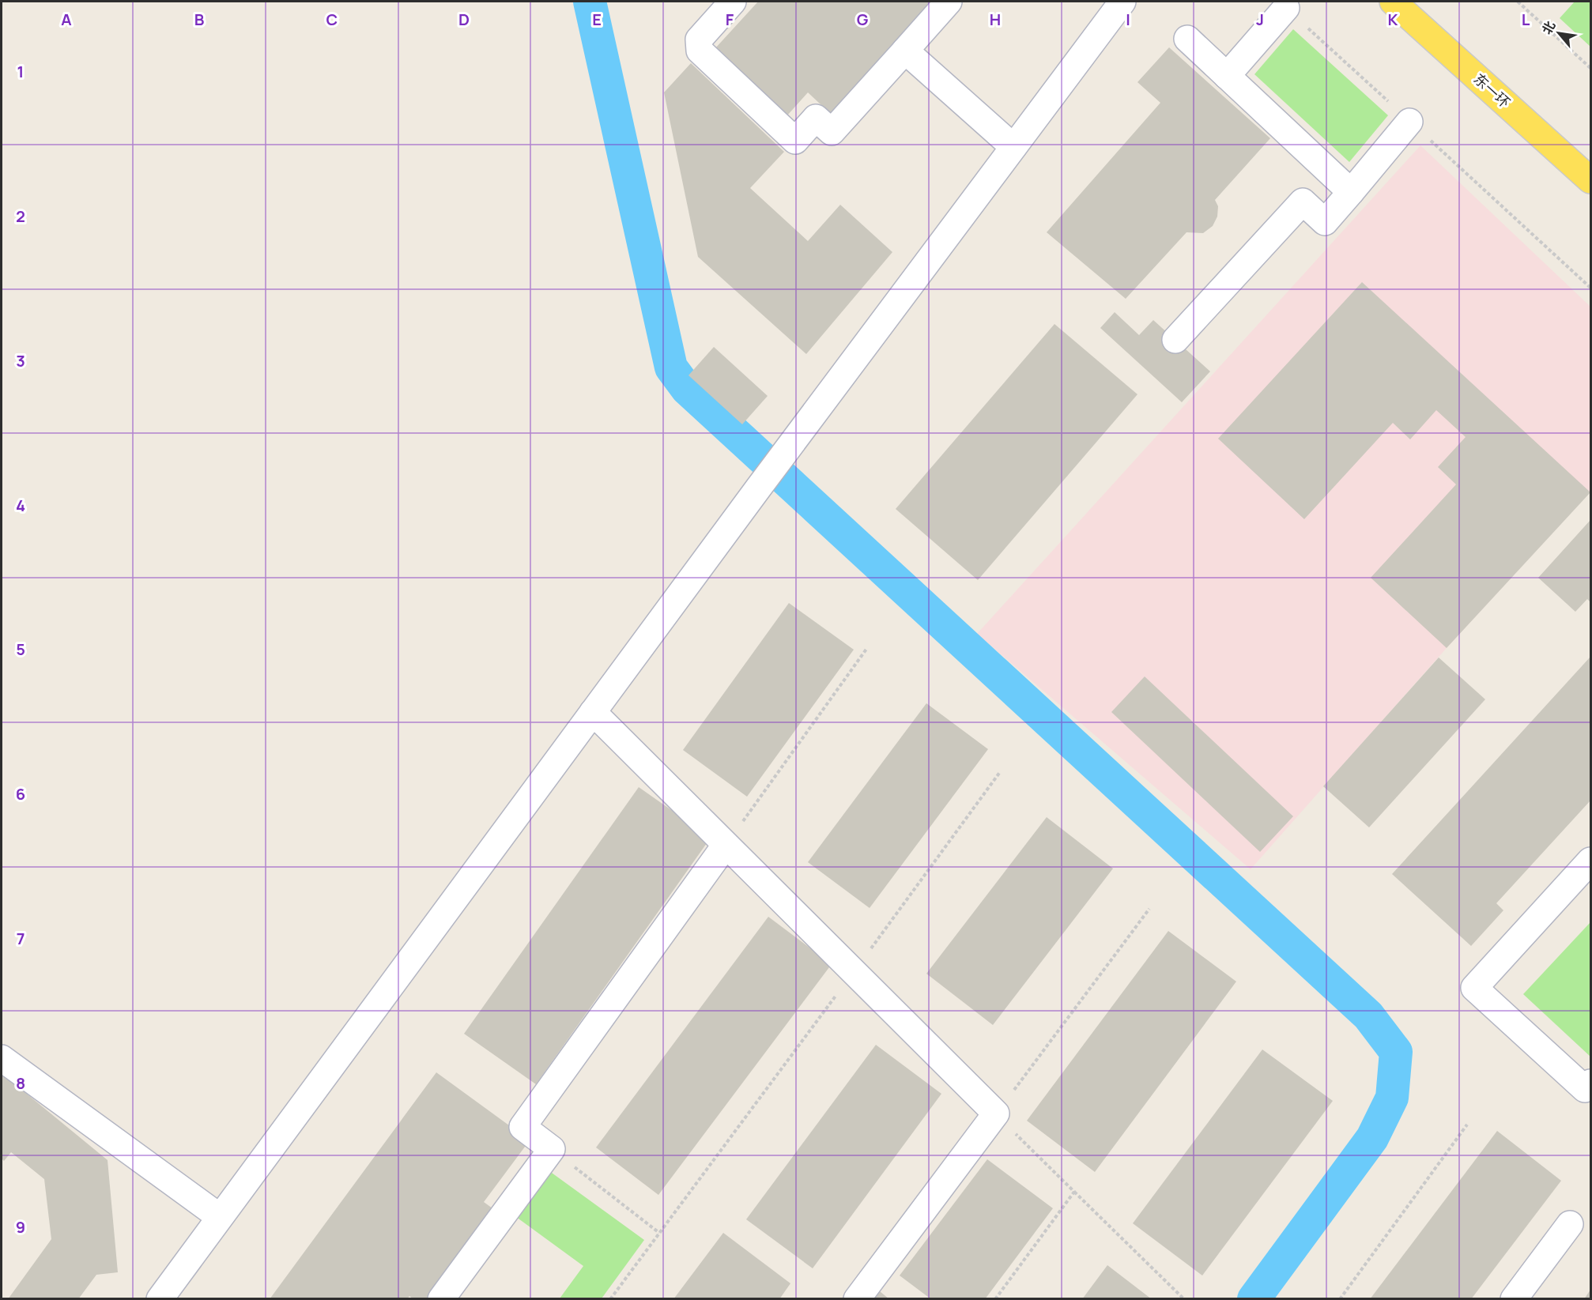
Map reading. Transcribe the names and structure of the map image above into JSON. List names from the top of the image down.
{
  "streets": {
    "main road": ["东一环"]
  },
  "north": "top left",
  "grid": {
    "columns": [
      "A",
      "B",
      "C",
      "D",
      "E",
      "F",
      "G",
      "H",
      "I",
      "J",
      "K",
      "L"
    ],
    "rows": [
      "1",
      "2",
      "3",
      "4",
      "5",
      "6",
      "7",
      "8",
      "9"
    ]
  }
}
